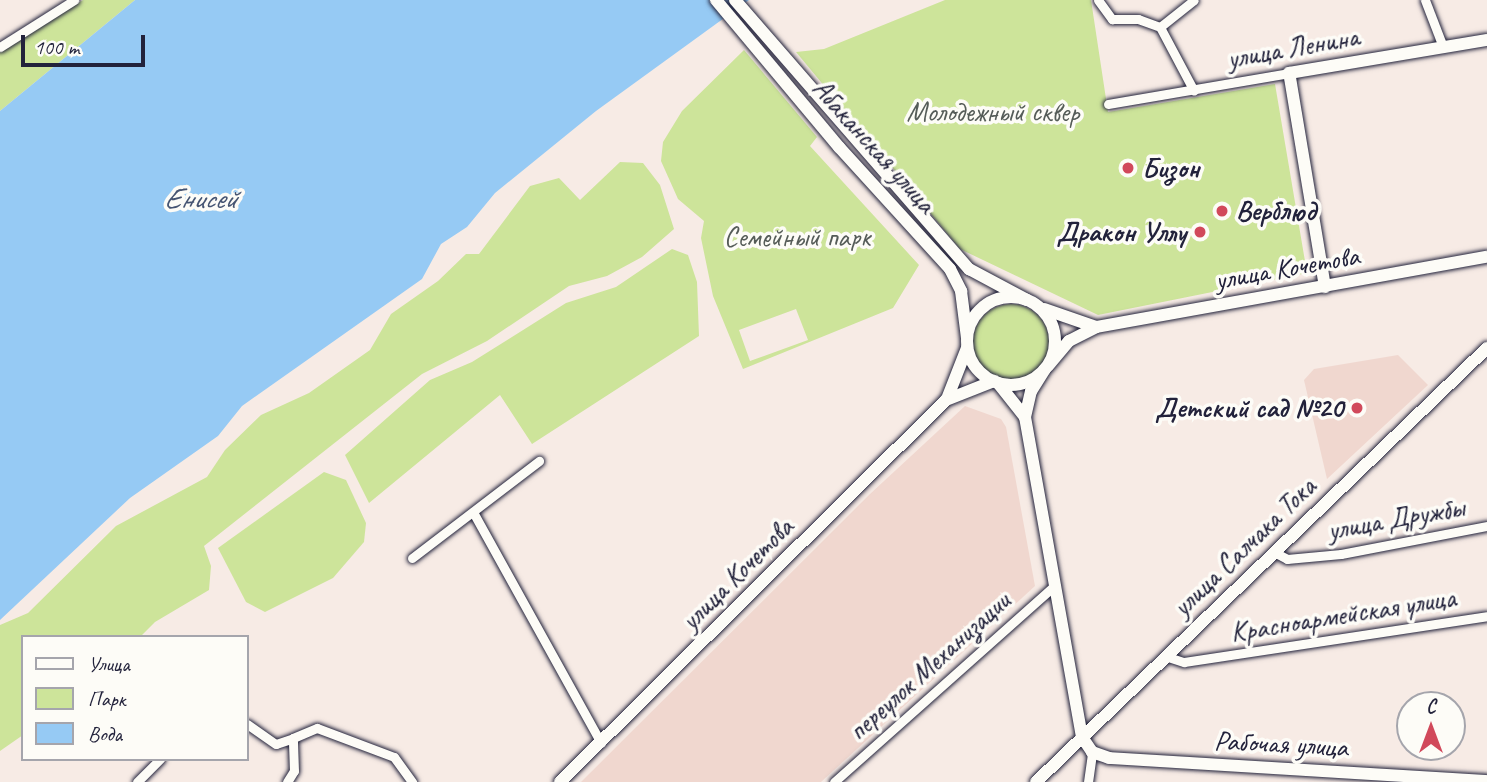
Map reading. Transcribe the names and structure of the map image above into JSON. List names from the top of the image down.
{
  "streets": {
    "main road": [
      "улица Ленина",
      "Абаканская улица",
      "улица Кочетова",
      "улица Салчака Тока",
      "Рабочая улица"
    ],
    "street": ["улица Дружбы", "Красноармейская улица", "переулок Механизации"]
  },
  "crossings": [
    ["Абаканская улица", "улица Кочетова"],
    ["улица Дружбы", "улица Салчака Тока"],
    ["улица Салчака Тока", "Красноармейская улица"]
  ],
  "water": ["Енисей"],
  "parks": ["Молодежный сквер", "Семейный парк"],
  "places": [
    "Бизон",
    "Верблюд",
    "Дракон Уллу",
    "Детский сад №20"
  ],
  "legend": ["Улица", "Парк", "Вода"],
  "scale_bar": "100 m",
  "north": "top"
}
